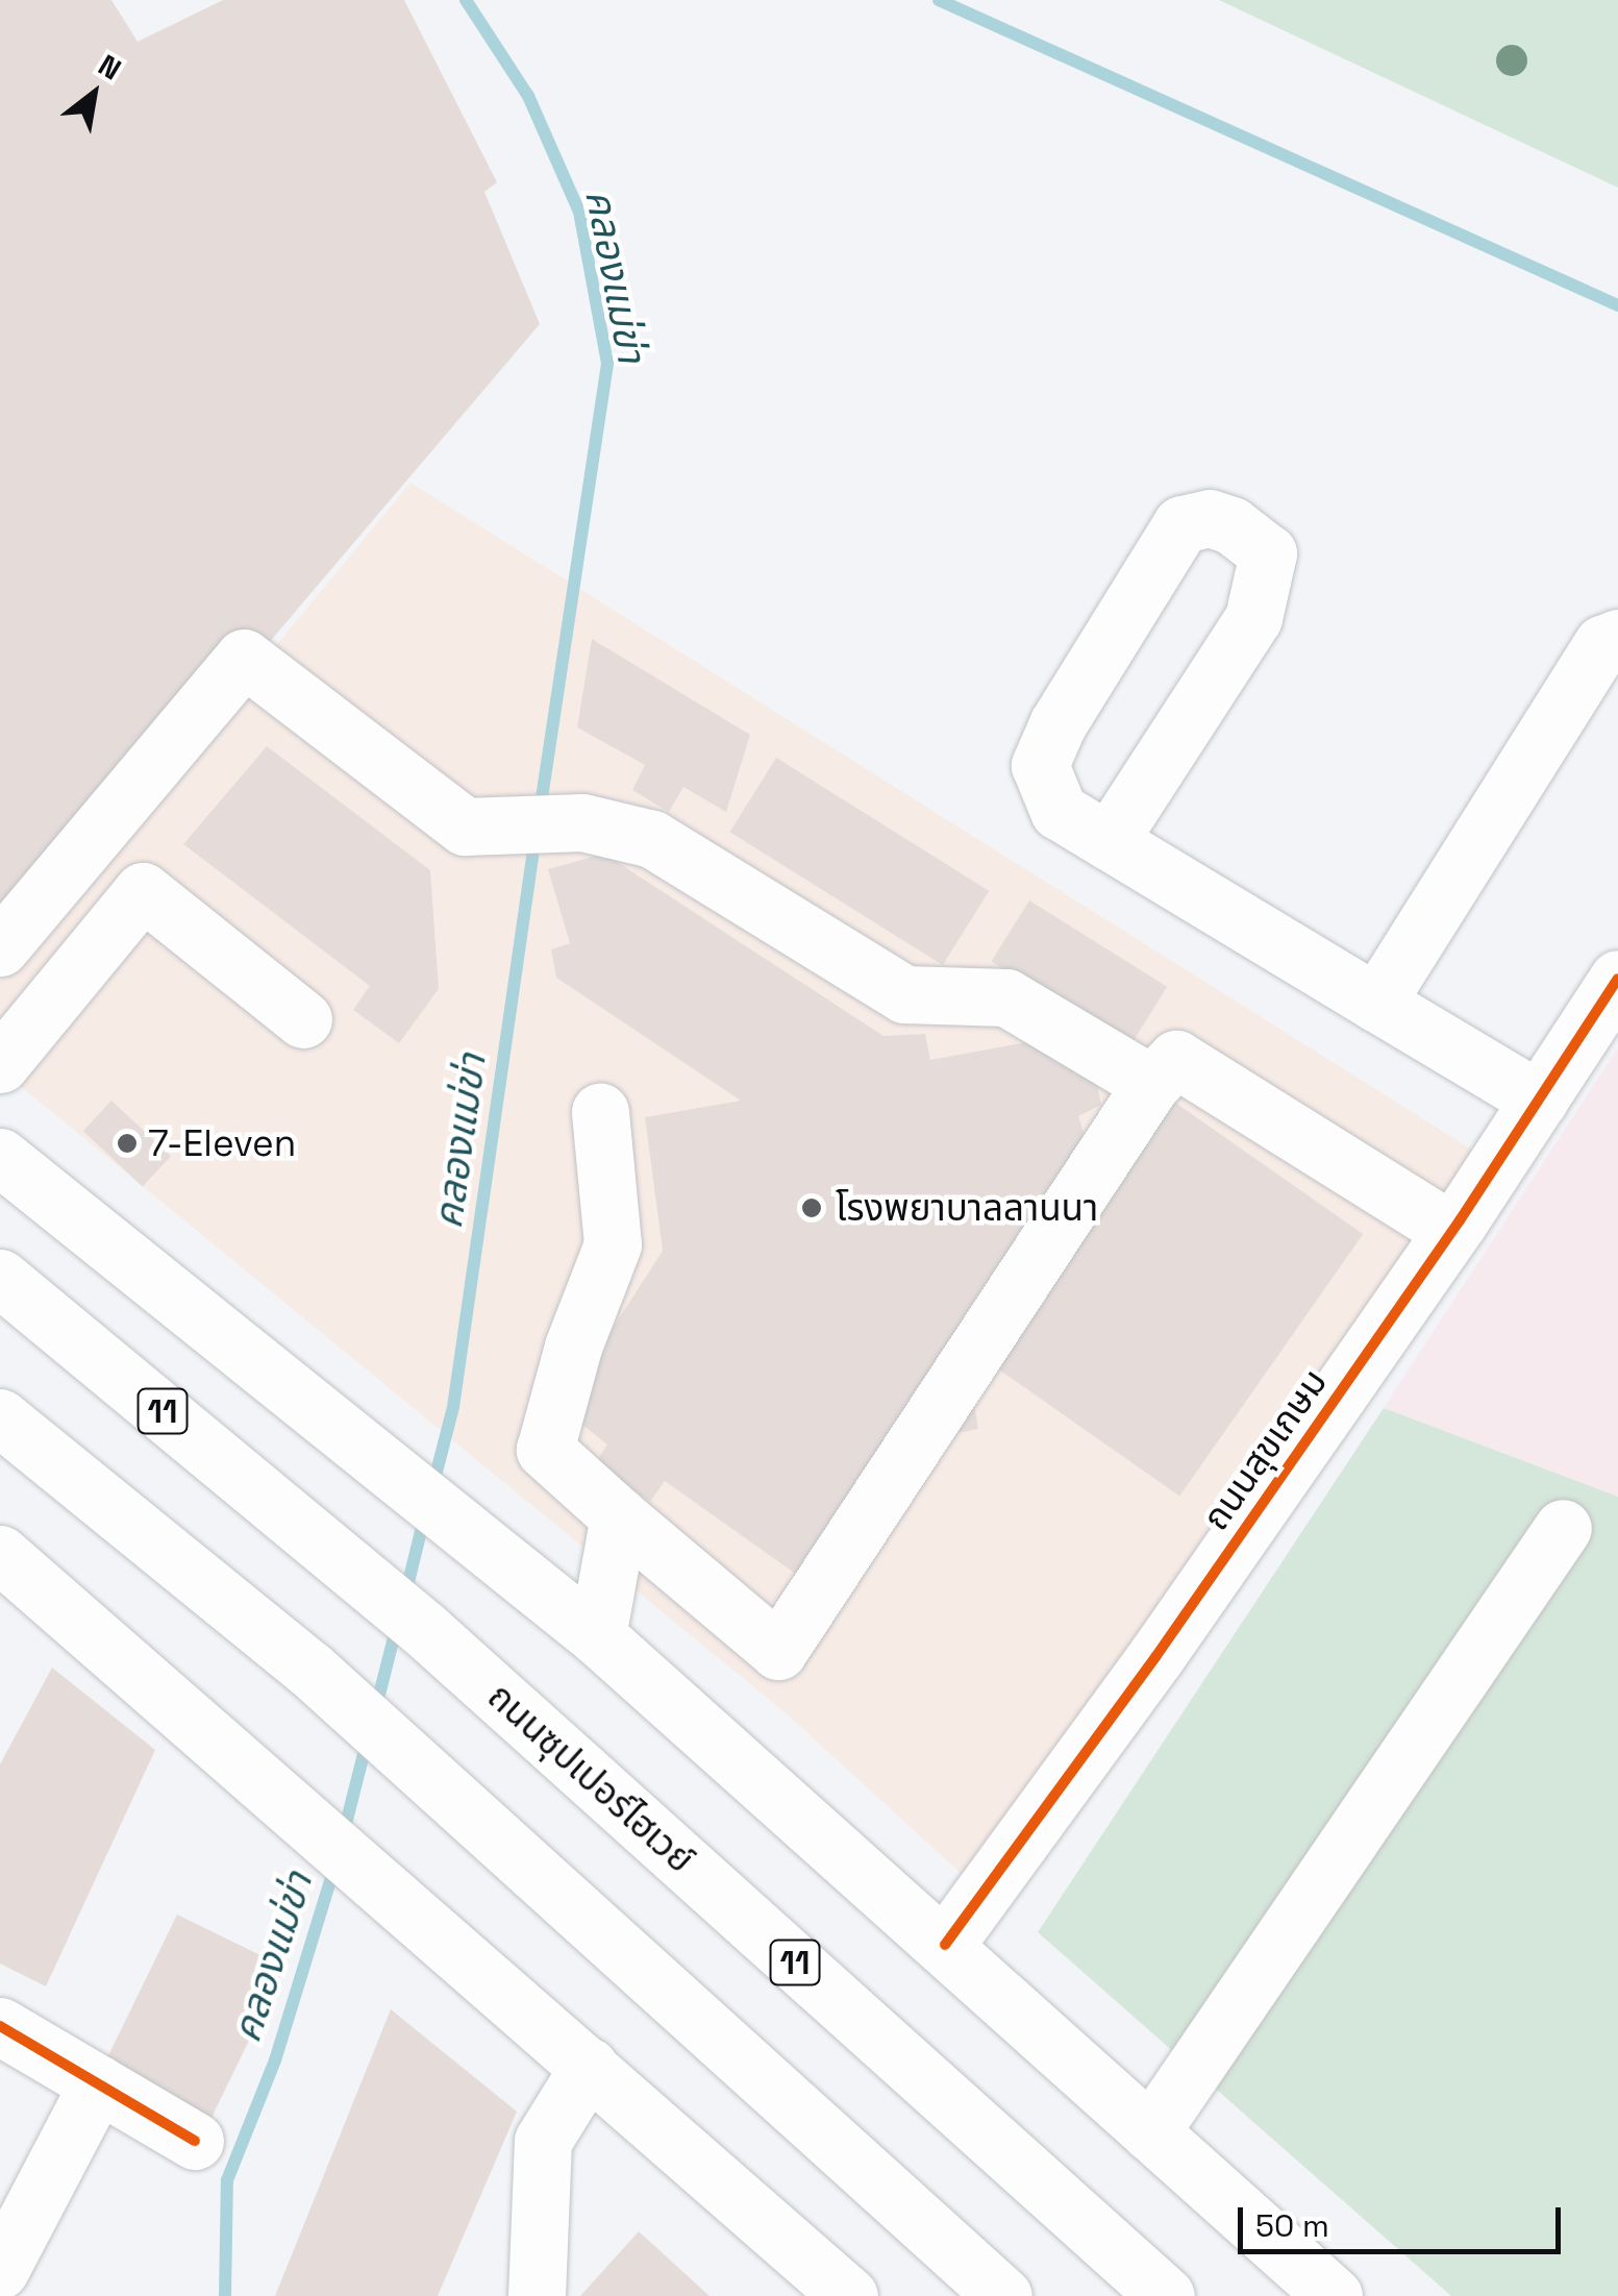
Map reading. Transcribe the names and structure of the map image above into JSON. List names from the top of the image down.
{
  "streets": {
    "main road": ["11", "ถนนสุขเกษม", "ถนนซุปเปอร์ไฮเวย์"]
  },
  "water": ["คลองแม่ข่า"],
  "places": ["7-Eleven", "โรงพยาบาลลานนา"],
  "scale_bar": "50 m",
  "north": "top right"
}
